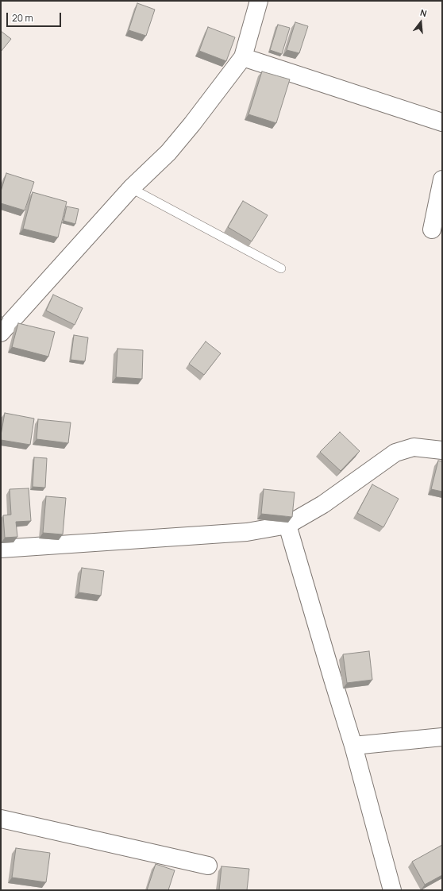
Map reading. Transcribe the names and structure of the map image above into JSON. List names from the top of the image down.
{
  "scale_bar": "20 m",
  "north": "top"
}
